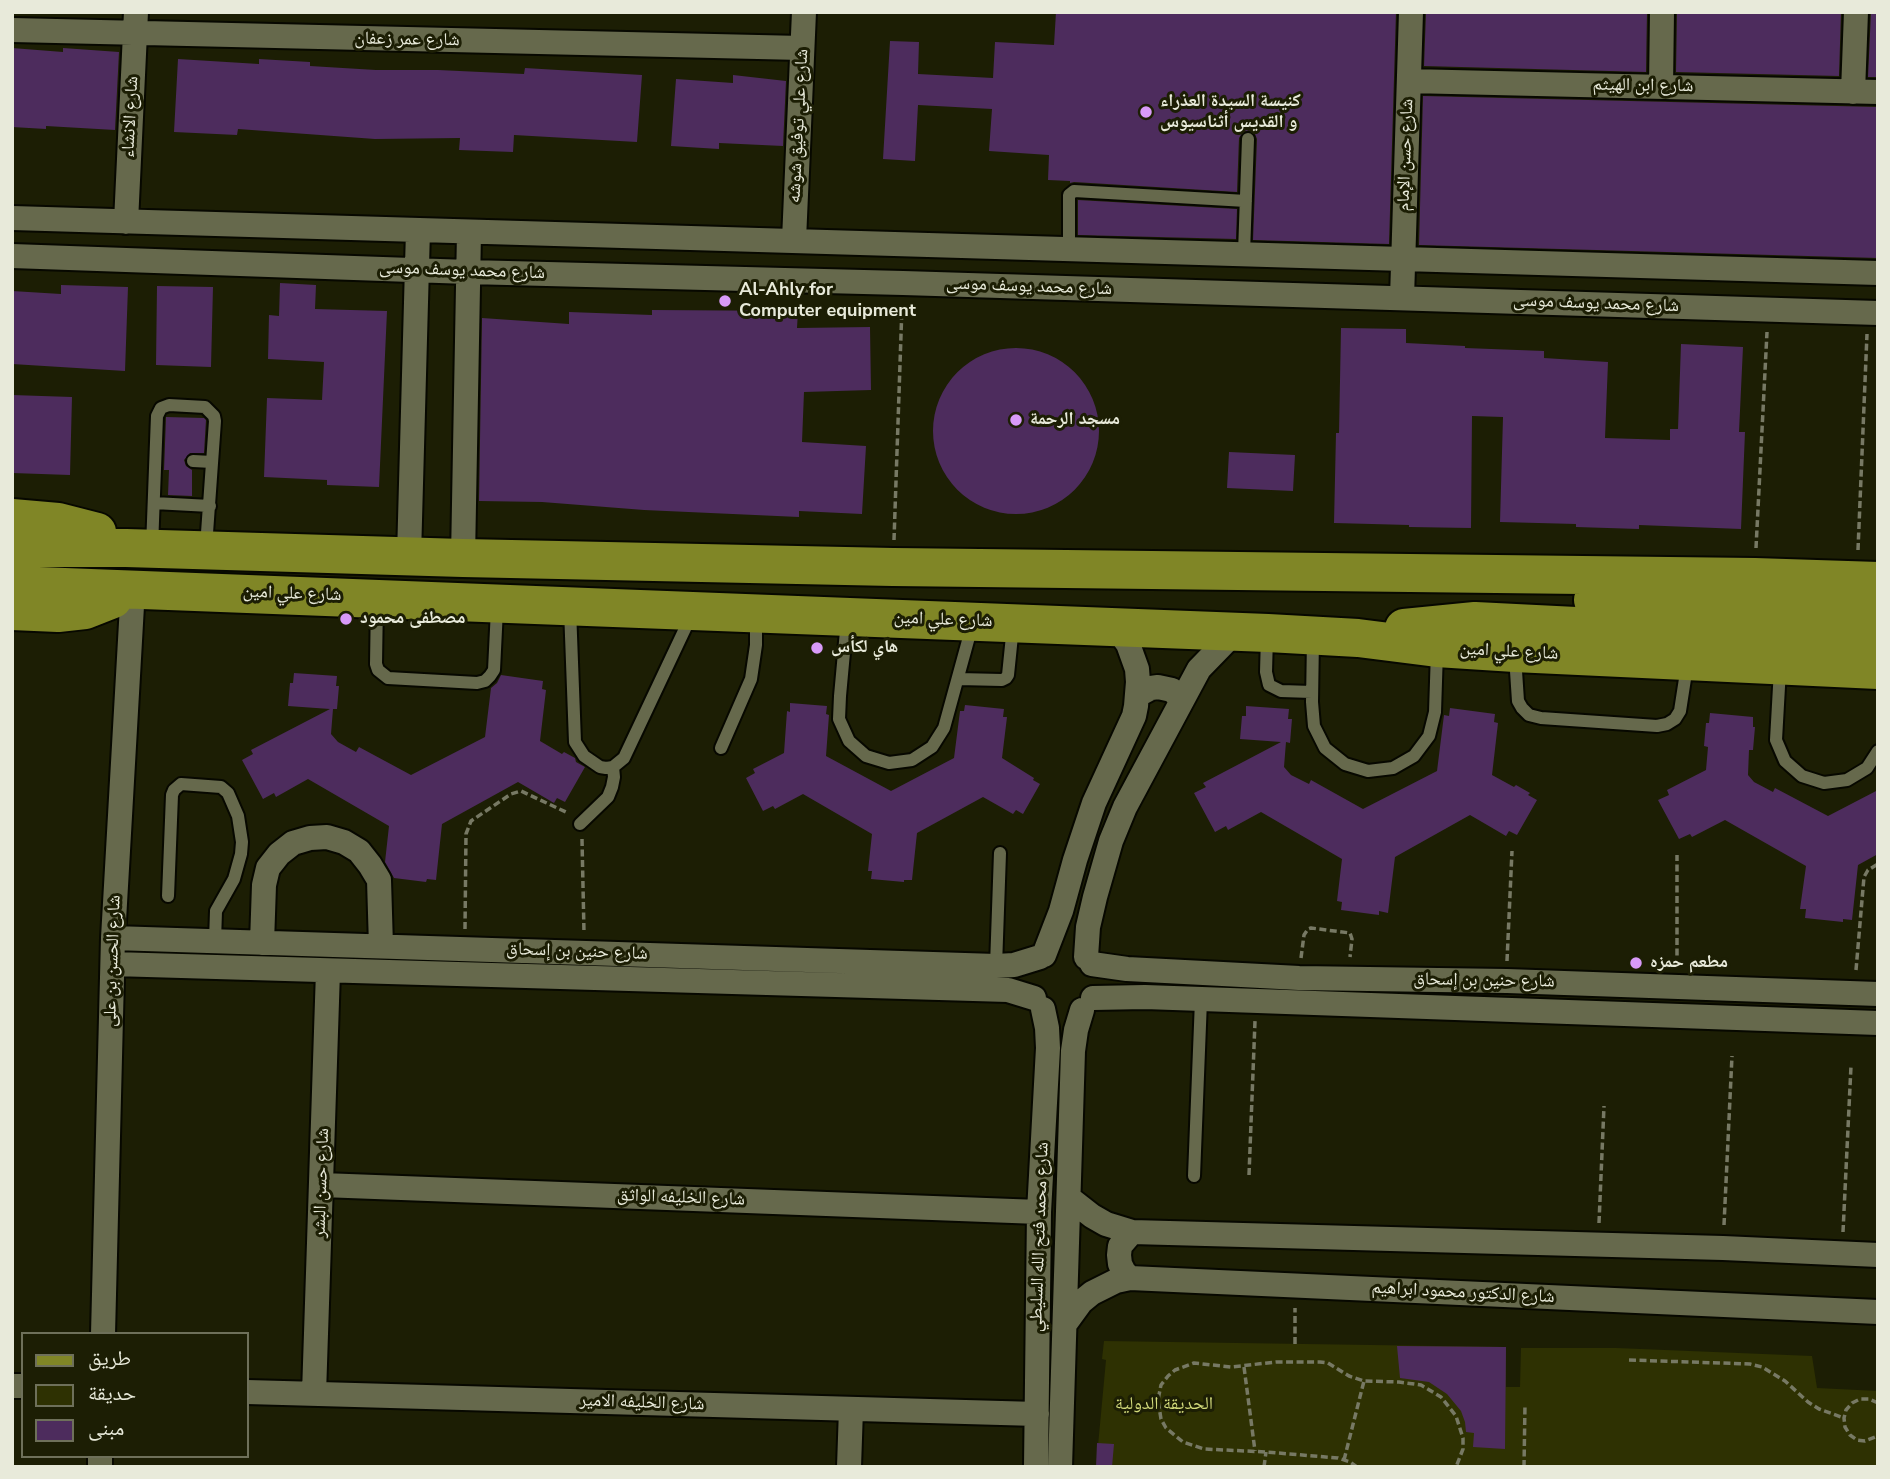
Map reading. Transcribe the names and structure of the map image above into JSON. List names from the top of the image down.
{
  "streets": {
    "main road": ["شارع علي امين"],
    "street": [
      "شارع عمر زعفان",
      "شارع ابن الهيثم",
      "شارع الانشاء",
      "شارع علي توفيق شوشه",
      "شارع حسن الإمام",
      "شارع محمد يوسف موسى",
      "شارع حنين بن إسحاق",
      "شارع الحسن بن على",
      "شارع حسن البشر",
      "شارع الخليفه الواثق",
      "شارع محمد فتح الله السليطي",
      "شارع الدكتور محمود ابراهيم",
      "شارع الخليفه الامير"
    ]
  },
  "crossings": [
    ["شارع عمر زعفان", "شارع الانشاء"],
    ["شارع عمر زعفان", "شارع علي توفيق شوشه"],
    ["شارع ابن الهيثم", "شارع حسن الإمام"],
    ["شارع حسن الإمام", "شارع محمد يوسف موسى"],
    ["شارع علي امين", "شارع الحسن بن على"],
    ["شارع حنين بن إسحاق", "شارع الحسن بن على"],
    ["شارع حنين بن إسحاق", "شارع حسن البشر"],
    ["شارع حنين بن إسحاق", "شارع محمد فتح الله السليطي"],
    ["شارع حسن البشر", "شارع الخليفه الواثق"],
    ["شارع حسن البشر", "شارع الخليفه الامير"],
    ["شارع الخليفه الواثق", "شارع محمد فتح الله السليطي"],
    ["شارع محمد فتح الله السليطي", "شارع الدكتور محمود ابراهيم"],
    ["شارع محمد فتح الله السليطي", "شارع الخليفه الامير"]
  ],
  "parks": ["الحديقة الدولية"],
  "places": [
    "كنيسة السيدة العذراء و القديس أثناسيوس",
    "Al-Ahly for Computer equipment",
    "مسجد الرحمة",
    "مصطفى محمود",
    "هاي لكأس",
    "مطعم حمزه"
  ],
  "legend": ["طريق", "حديقة", "مبنى"]
}
